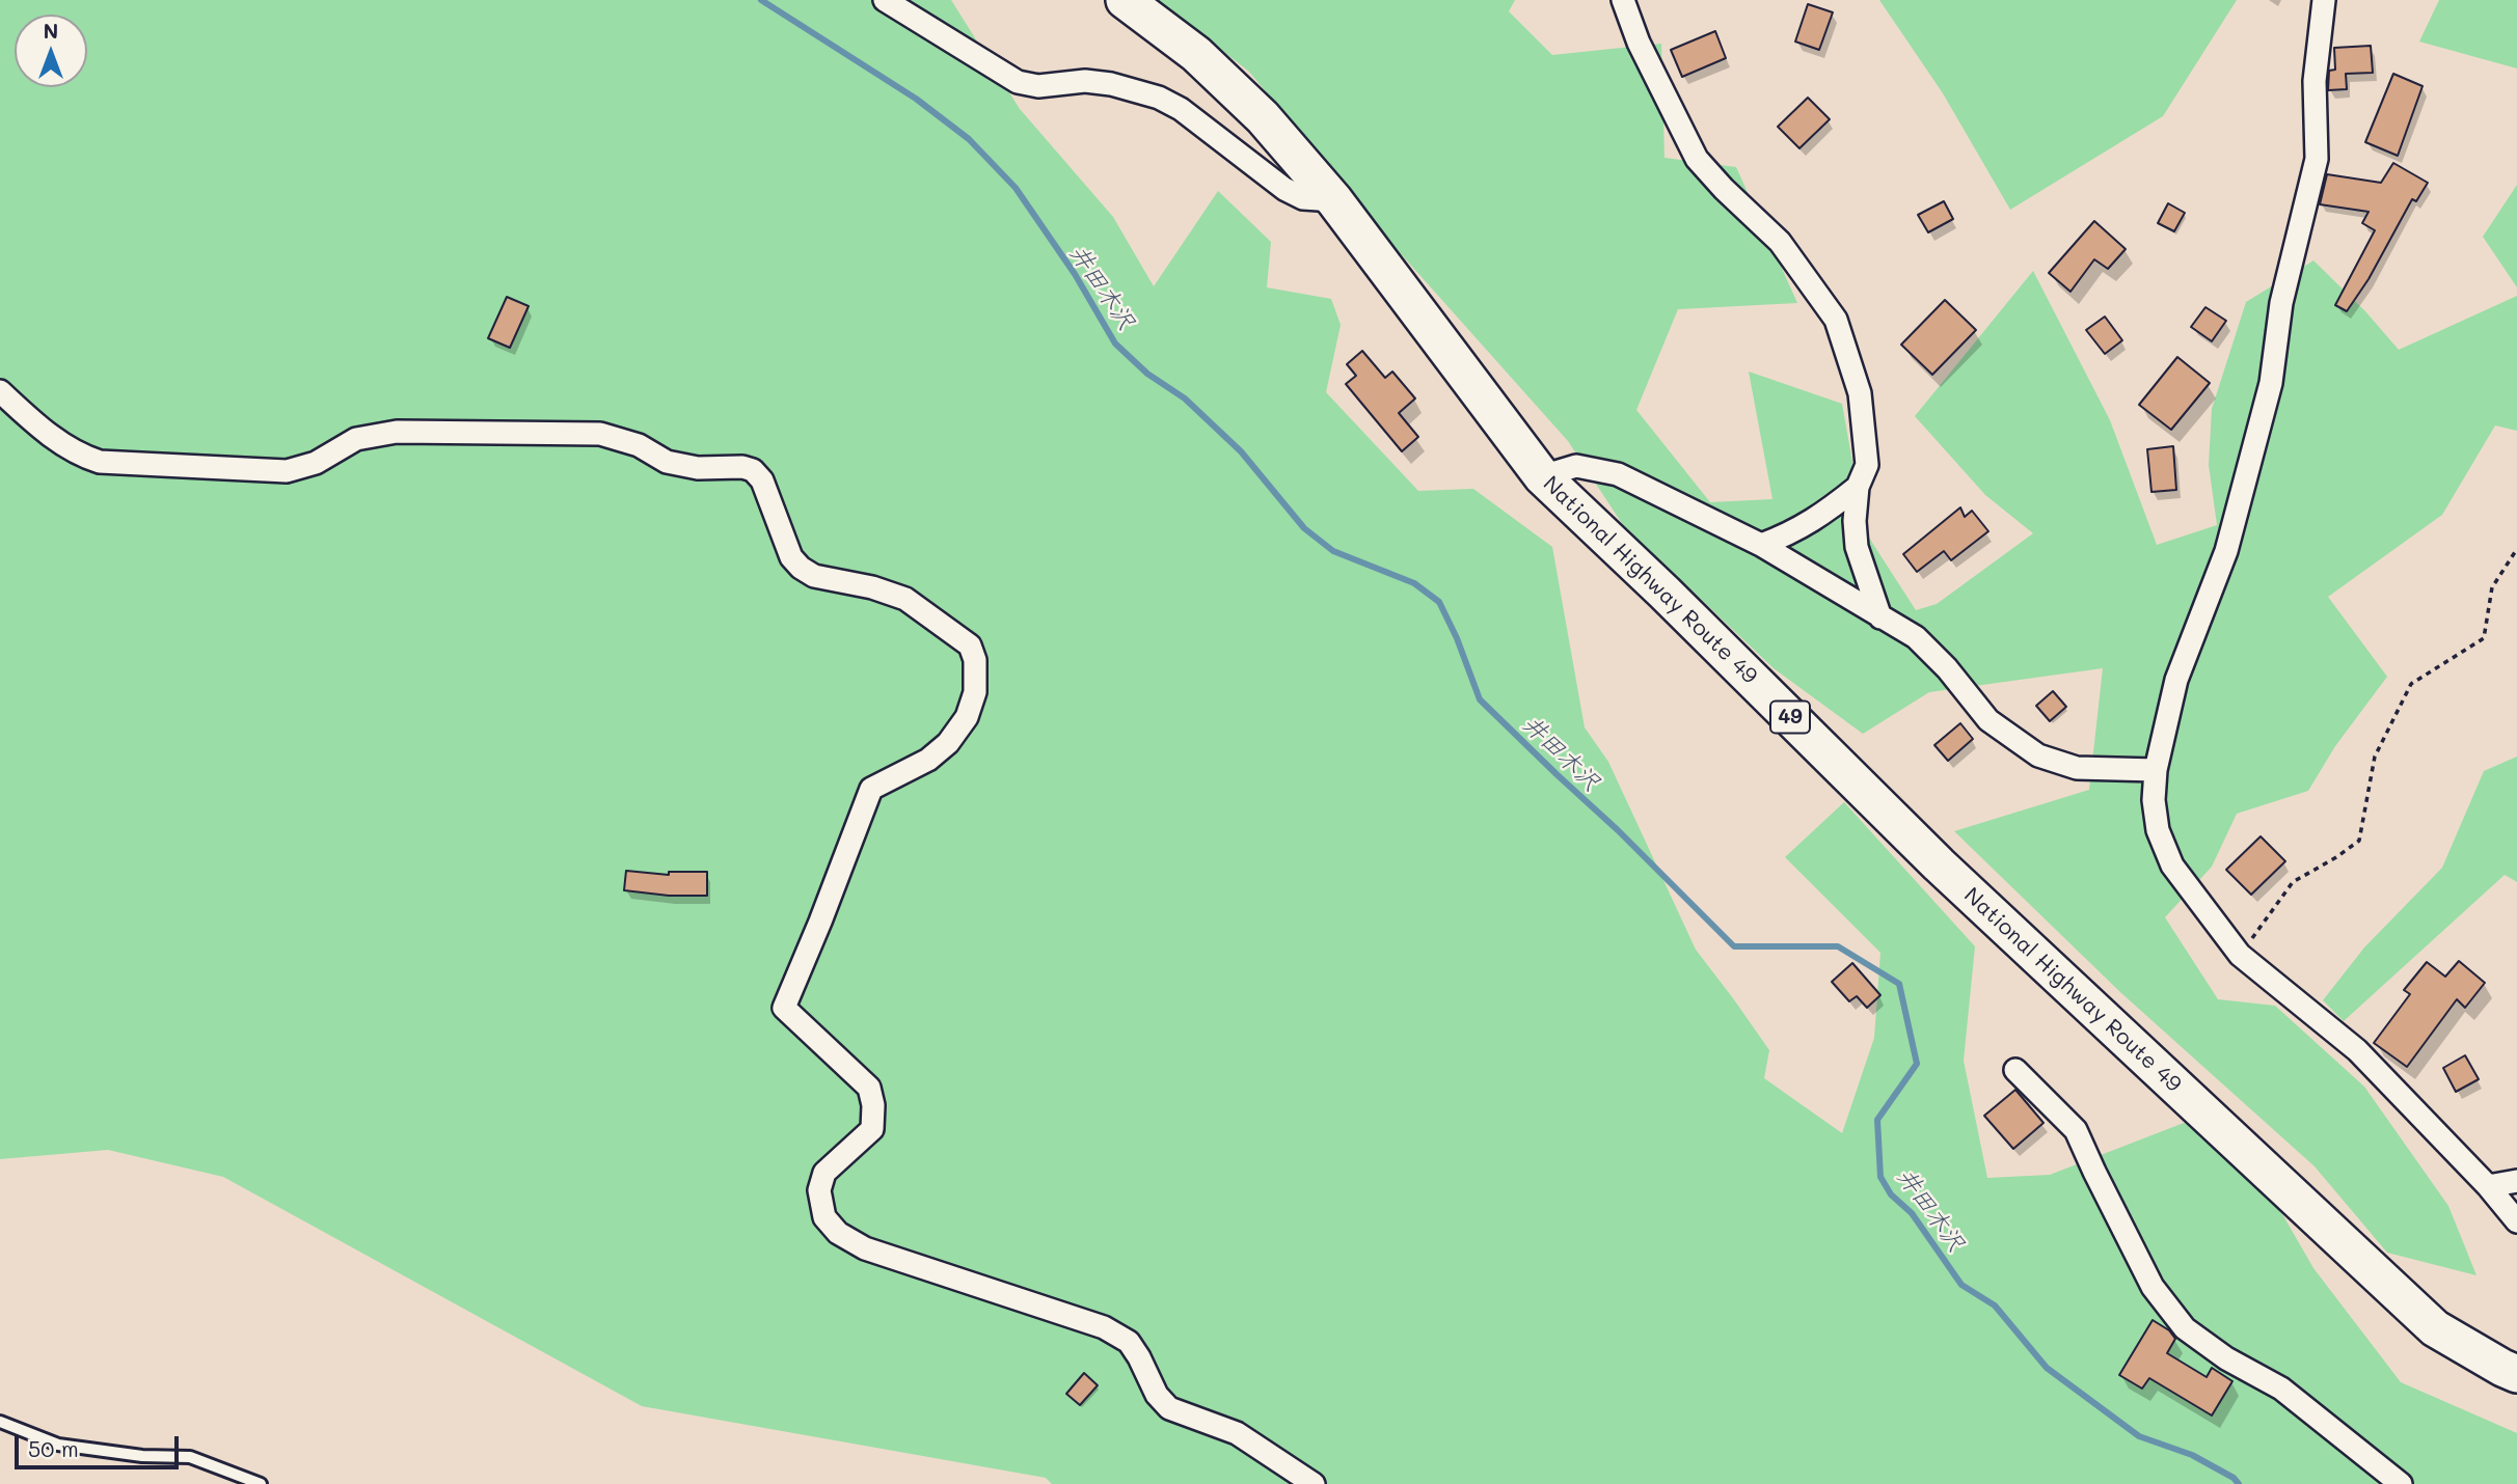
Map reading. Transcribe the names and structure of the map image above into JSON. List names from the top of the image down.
{
  "streets": {
    "highway": ["National Highway Route 49", "49"]
  },
  "water": ["井田木沢"],
  "scale_bar": "50 m",
  "north": "top"
}
